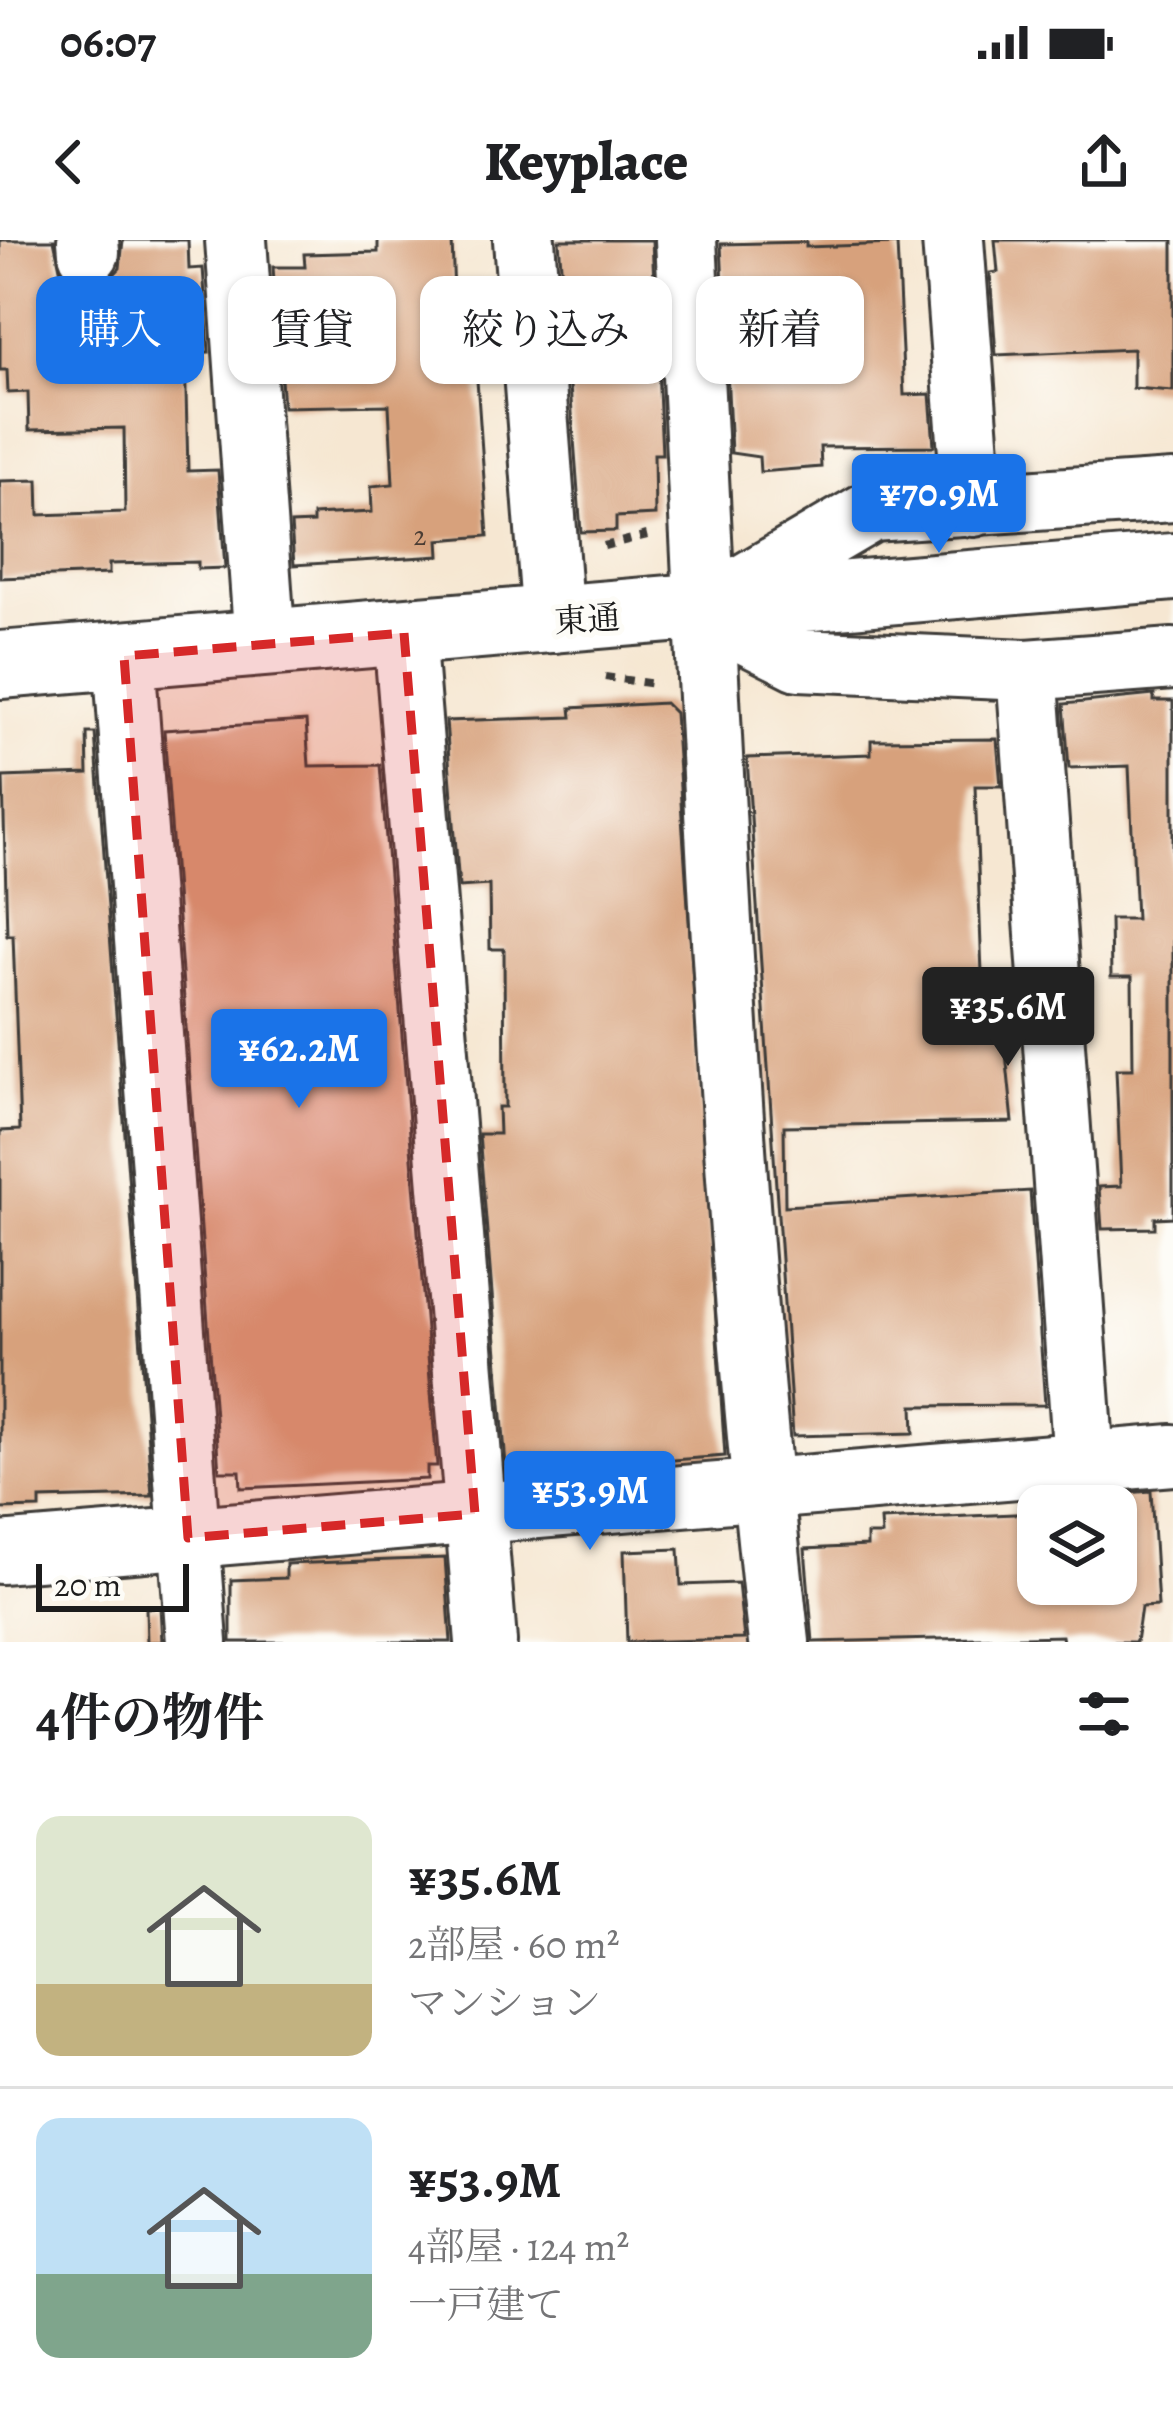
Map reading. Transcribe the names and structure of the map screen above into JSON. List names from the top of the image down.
{
  "streets": {
    "street": ["東通"]
  },
  "house_numbers": ["2"],
  "scale_bar": "20 m",
  "page": {
    "status": "06:07",
    "header": "Keyplace",
    "chip": [
      "購入",
      "賃貸",
      "絞り込み",
      "新着"
    ],
    "price": [
      "¥70.9M",
      "¥35.6M",
      "¥62.2M",
      "¥53.9M"
    ],
    "scale": "20 m",
    "heading": "4件の物件",
    "list": [
      {
        "name": "¥35.6M",
        "note": "2部屋 · 60 m² · マンション"
      },
      {
        "name": "¥53.9M",
        "note": "4部屋 · 124 m² · 一戸建て"
      }
    ]
  }
}
